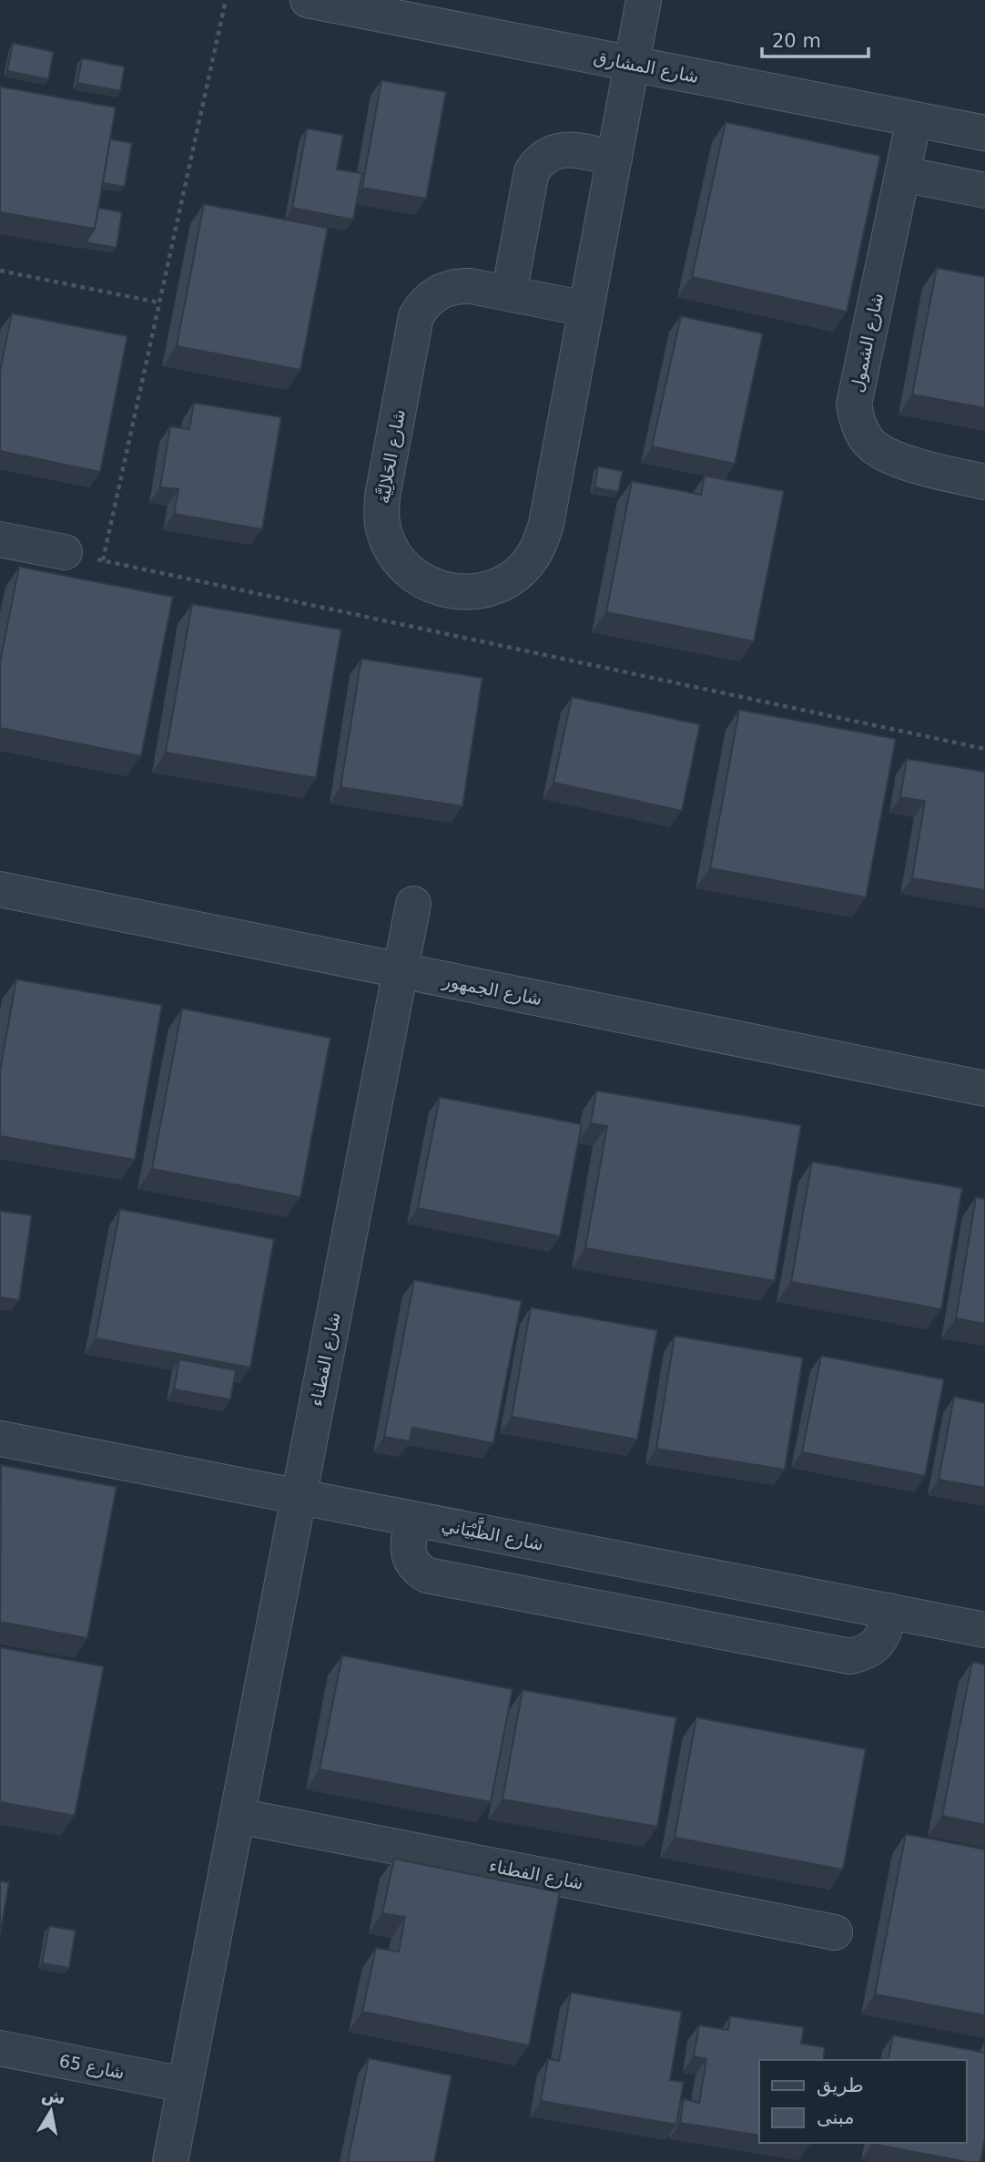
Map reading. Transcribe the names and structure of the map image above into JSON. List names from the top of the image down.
{
  "streets": {
    "street": [
      "شارع المشارق",
      "شارع الشمول",
      "شارع الحَلالِيَّة",
      "شارع الجمهور",
      "شارع الفطناء",
      "شارع الظَّبْيَاني",
      "شارع 65"
    ]
  },
  "crossings": [
    ["شارع المشارق", "شارع الشمول"],
    ["شارع المشارق", "شارع الحَلالِيَّة"],
    ["شارع الجمهور", "شارع الفطناء"],
    ["شارع الفطناء", "شارع الظَّبْيَاني"],
    ["شارع الفطناء", "شارع 65"]
  ],
  "legend": ["طريق", "مبنى"],
  "scale_bar": "20 m",
  "north": "top"
}
